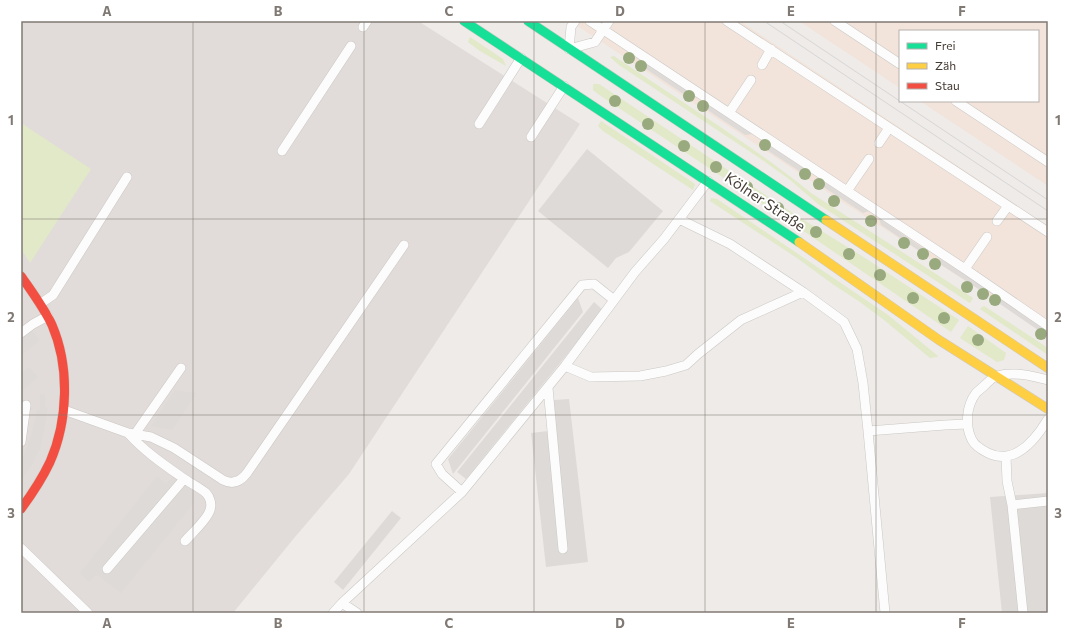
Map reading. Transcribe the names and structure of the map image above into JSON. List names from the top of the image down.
{
  "streets": {
    "main road": ["Kölner Straße"]
  },
  "legend": ["Frei", "Zäh", "Stau"],
  "grid": {
    "columns": [
      "A",
      "B",
      "C",
      "D",
      "E",
      "F"
    ],
    "rows": ["1", "2", "3"]
  }
}
